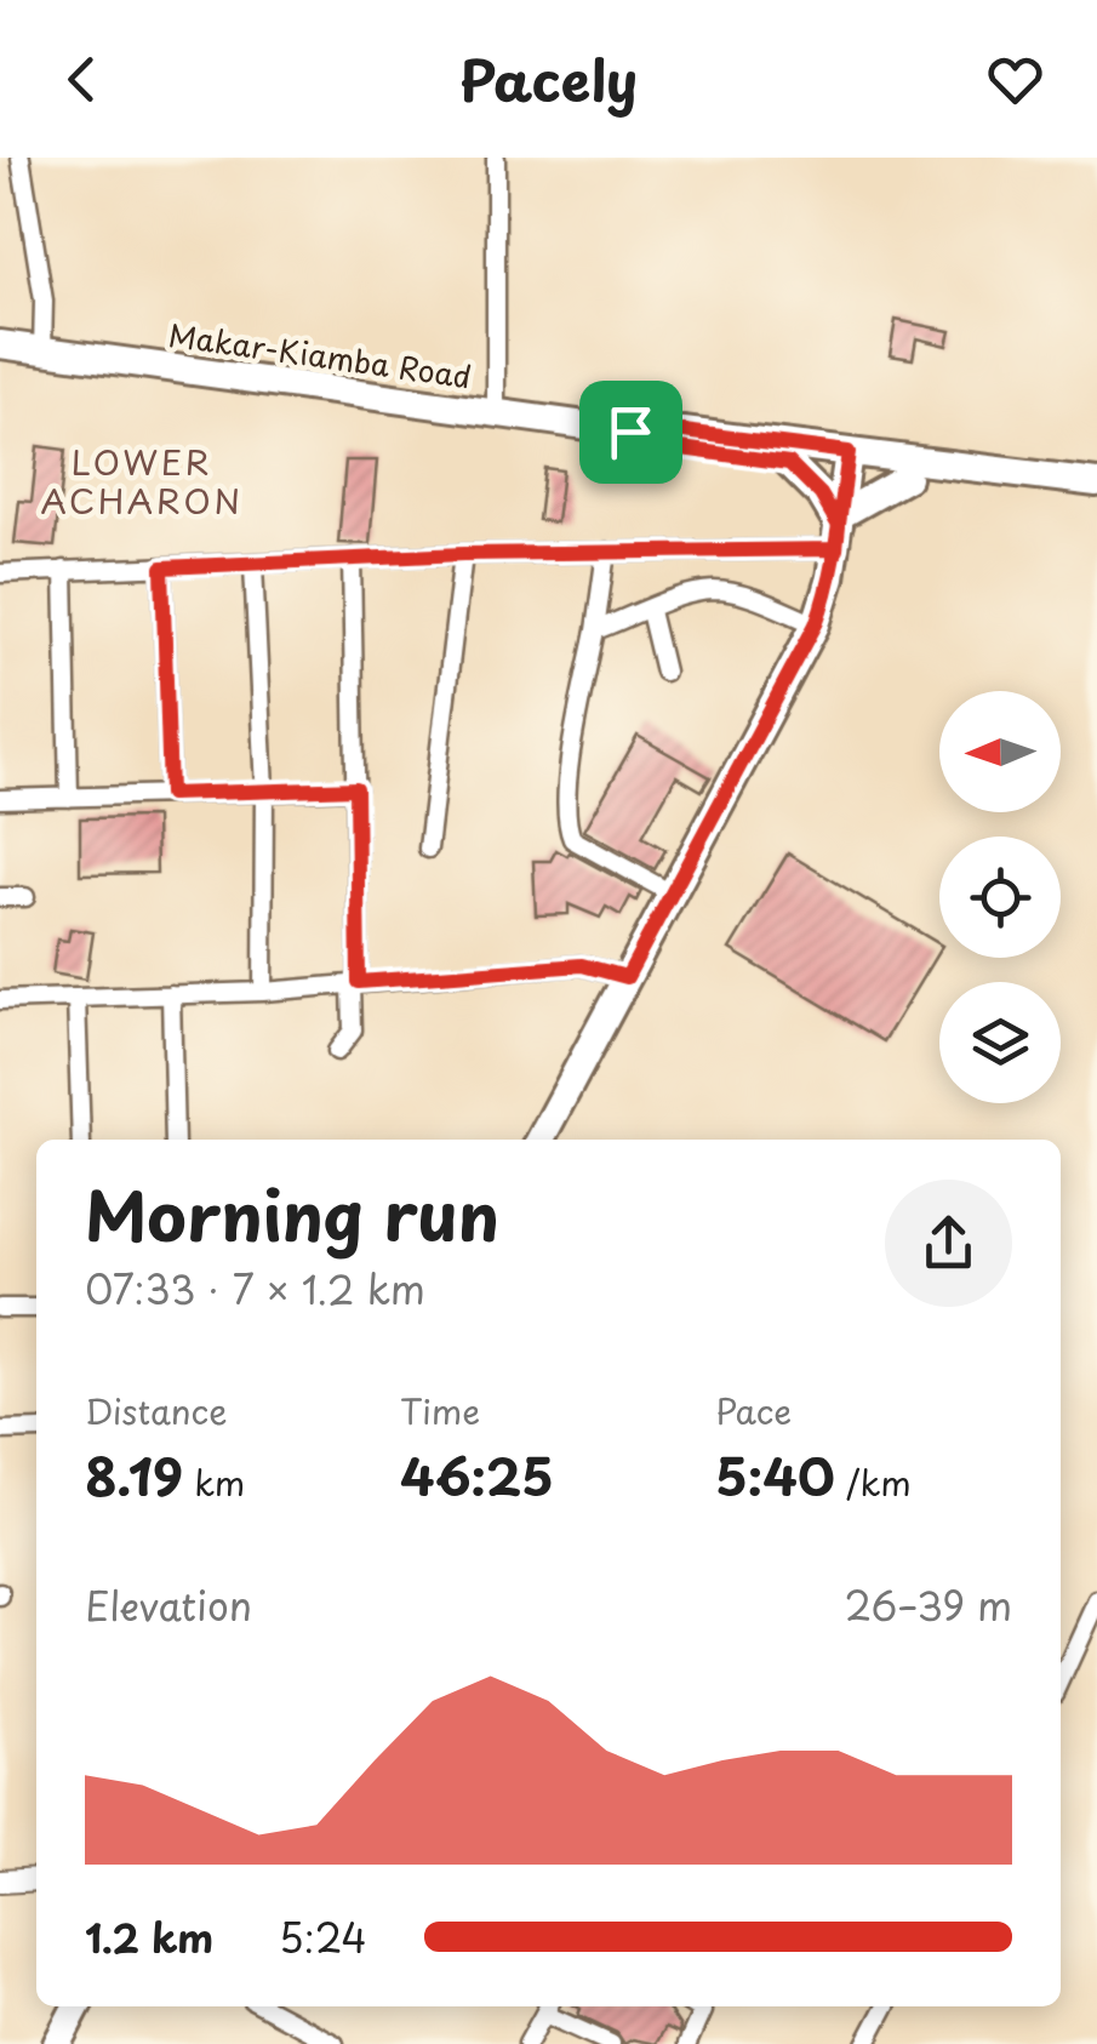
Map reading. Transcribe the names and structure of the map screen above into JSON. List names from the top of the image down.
{
  "streets": {
    "main road": ["Makar-Kiamba Road"]
  },
  "districts": ["LOWER ACHARON"],
  "north": "left",
  "page": {
    "header": "Pacely",
    "heading": ["Morning run", "07:33 · 7 × 1.2 km"],
    "stats": [
      ["Distance", "8.19 km"],
      ["Time", "46:25"],
      ["Pace", "5:40 /km"]
    ],
    "chart": ["Elevation", "26–39 m"],
    "list": [
      {
        "name": "1.2 km",
        "note": "5:24"
      }
    ]
  }
}
